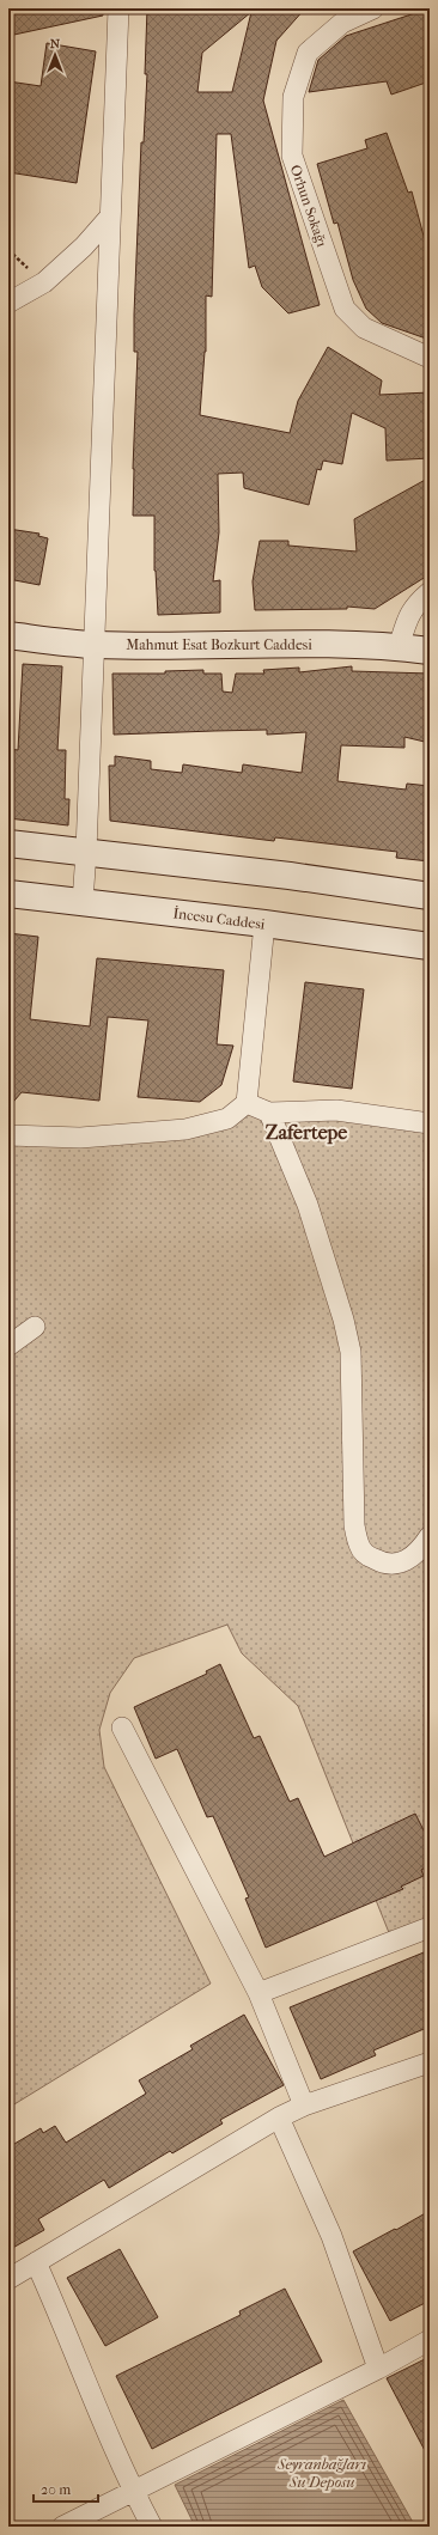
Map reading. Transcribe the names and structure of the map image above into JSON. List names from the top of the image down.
{
  "streets": {
    "main road": ["Mahmut Esat Bozkurt Caddesi", "İncesu Caddesi"],
    "street": ["Orhun Sokağı"]
  },
  "districts": ["Zafertepe"],
  "water": ["Seyranbağları Su Deposu"],
  "scale_bar": "20 m",
  "north": "top"
}
